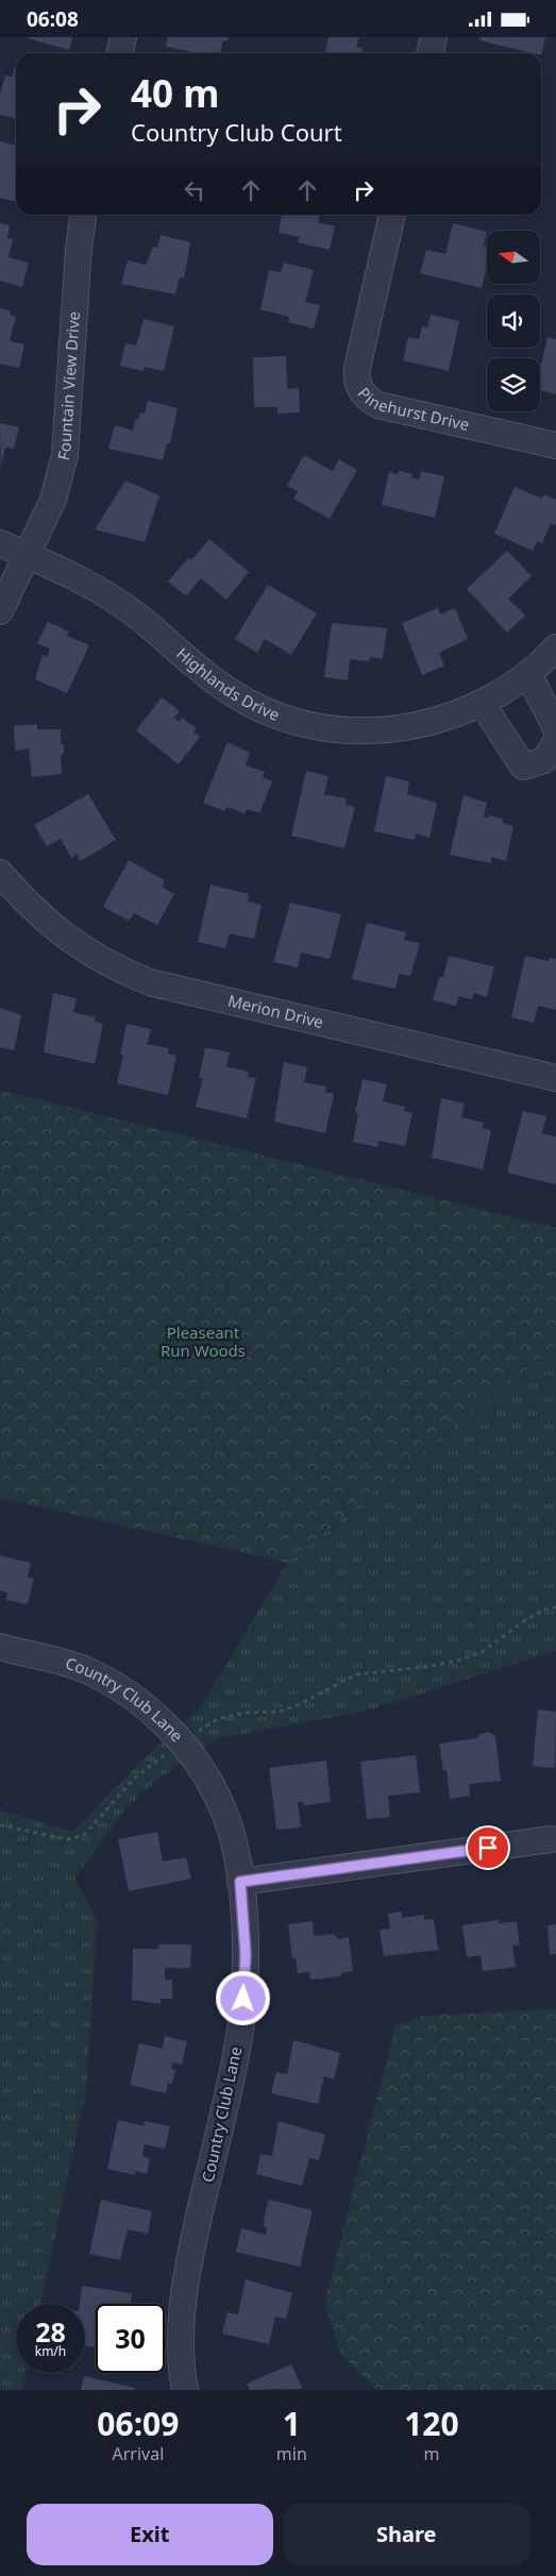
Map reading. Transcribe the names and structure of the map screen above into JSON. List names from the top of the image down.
{
  "streets": {
    "street": [
      "Fountain View Drive",
      "Pinehurst Drive",
      "Highlands Drive",
      "Merion Drive",
      "Country Club Lane"
    ]
  },
  "crossings": [
    ["Fountain View Drive", "Highlands Drive"]
  ],
  "parks": ["Pleaseant Run Woods"],
  "north": "left",
  "page": {
    "status": "06:08",
    "turn": ["40 m", "Country Club Court"],
    "speed": "28 km/h",
    "limit": "30",
    "eta": [
      "06:09",
      "Arrival",
      "1",
      "min",
      "120",
      "m"
    ],
    "buttons": ["Exit", "Share"]
  }
}
